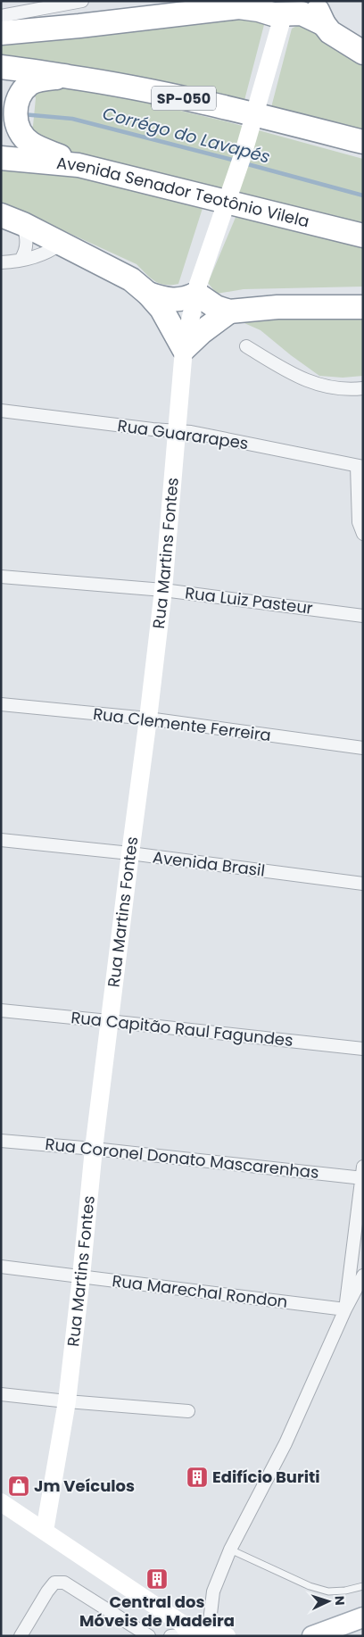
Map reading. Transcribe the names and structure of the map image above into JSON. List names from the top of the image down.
{
  "streets": {
    "highway": ["SP-050", "Avenida Senador Teotônio Vilela"],
    "street": [
      "Rua Guararapes",
      "Rua Martins Fontes",
      "Rua Luiz Pasteur",
      "Rua Clemente Ferreira",
      "Avenida Brasil",
      "Rua Capitão Raul Fagundes",
      "Rua Coronel Donato Mascarenhas",
      "Rua Marechal Rondon"
    ]
  },
  "crossings": [
    ["Rua Guararapes", "Rua Martins Fontes"],
    ["Rua Martins Fontes", "Rua Luiz Pasteur"],
    ["Rua Martins Fontes", "Rua Clemente Ferreira"],
    ["Rua Martins Fontes", "Avenida Brasil"],
    ["Rua Martins Fontes", "Rua Capitão Raul Fagundes"],
    ["Rua Martins Fontes", "Rua Coronel Donato Mascarenhas"],
    ["Rua Martins Fontes", "Rua Marechal Rondon"]
  ],
  "water": ["Corrégo do Lavapés"],
  "places": {
    "building": ["Edifício Buriti", "Central dos Móveis de Madeira"],
    "shop": ["Jm Veículos"]
  },
  "north": "right"
}
